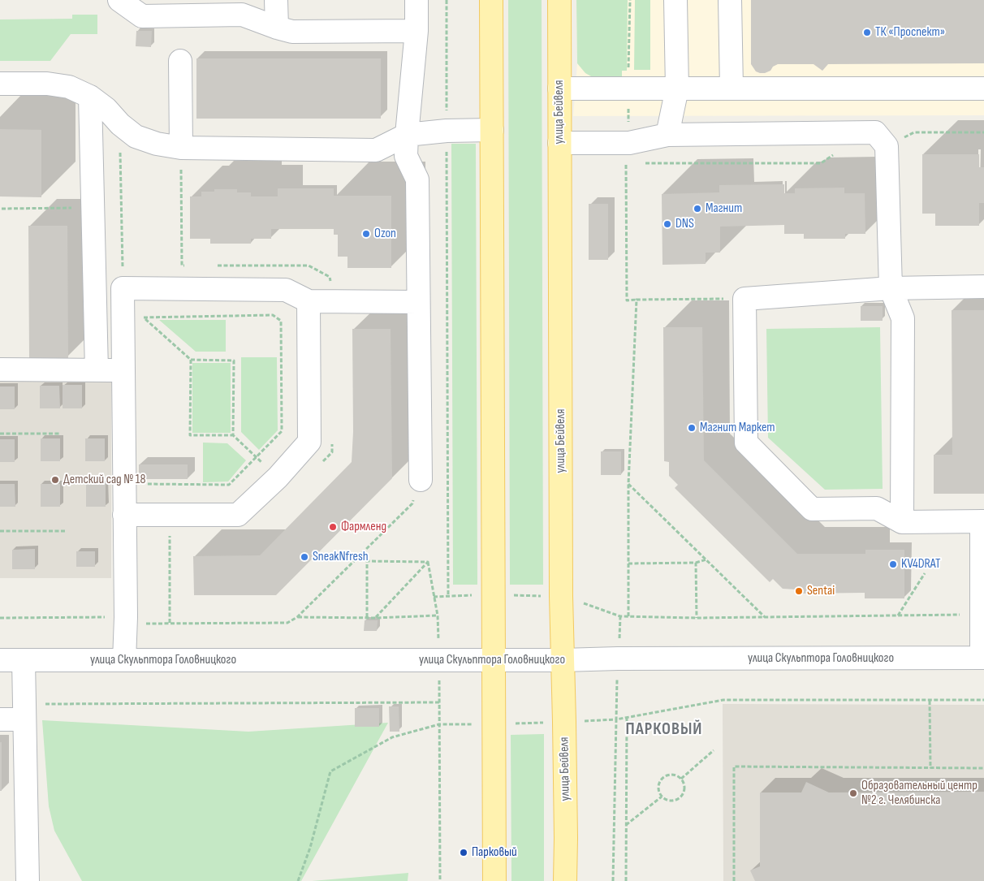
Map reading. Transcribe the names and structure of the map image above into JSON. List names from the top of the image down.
{
  "streets": {
    "main road": ["улица Бейвеля"],
    "street": ["улица Скульптора Головницкого"]
  },
  "crossings": [
    ["улица Бейвеля", "улица Скульптора Головницкого"]
  ],
  "districts": ["ПАРКОВЫЙ"],
  "places": [
    "ТК «Проспект»",
    "Магнит",
    "DNS",
    "Ozon",
    "Магнит Маркет",
    "Детский сад № 18",
    "Фармленд",
    "SneakNfresh",
    "KV4DRAT",
    "Sentai",
    "Образовательный центр №2 г. Челябинска",
    "Парковый"
  ]
}
